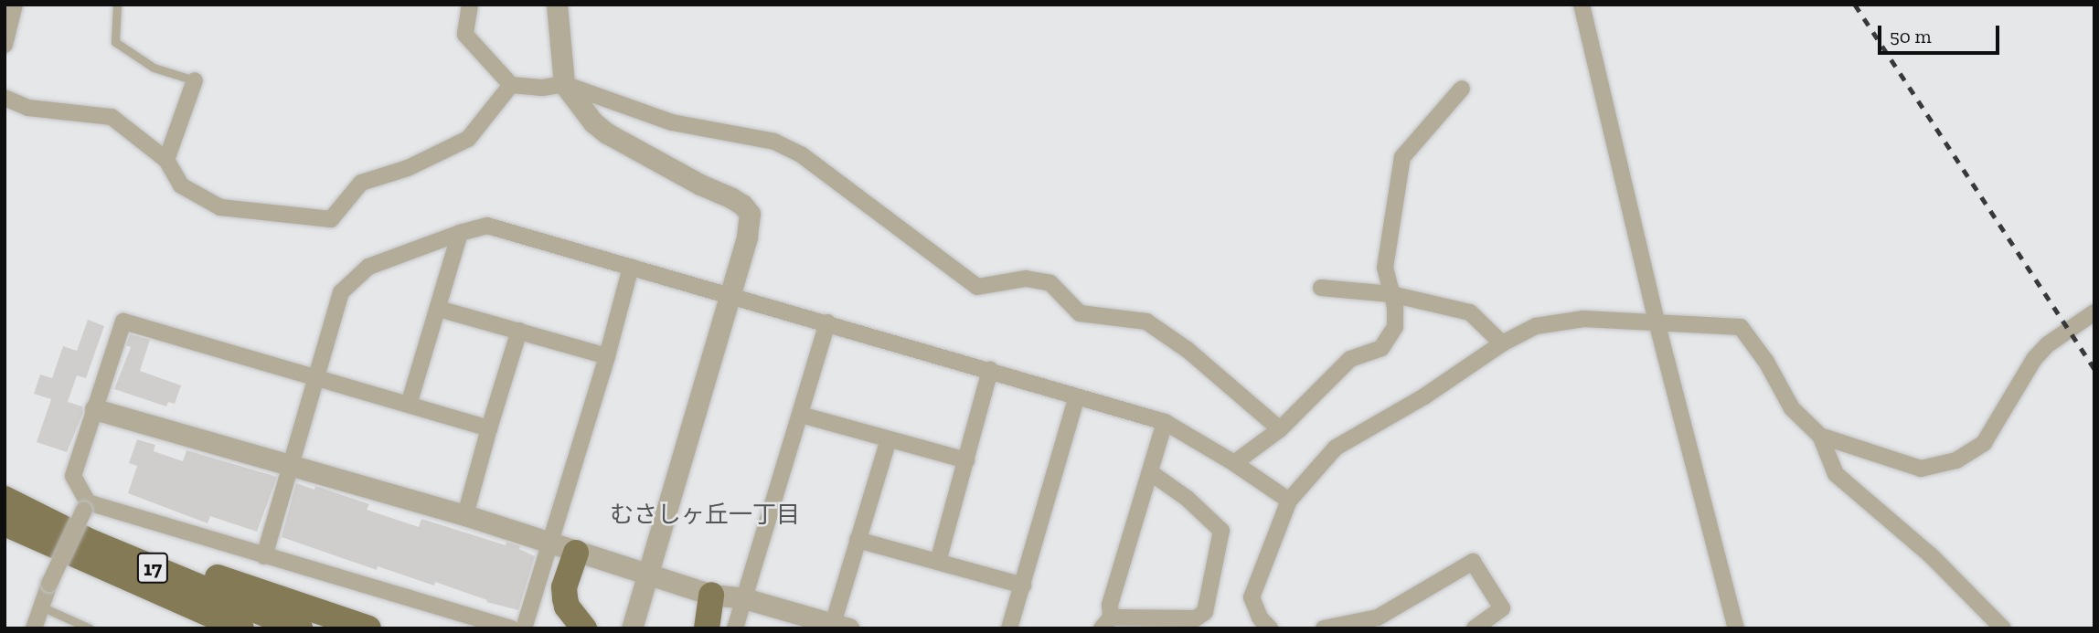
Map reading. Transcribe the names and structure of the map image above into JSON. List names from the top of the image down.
{
  "streets": {
    "main road": ["17"]
  },
  "districts": ["むさしヶ丘一丁目"],
  "scale_bar": "50 m"
}
